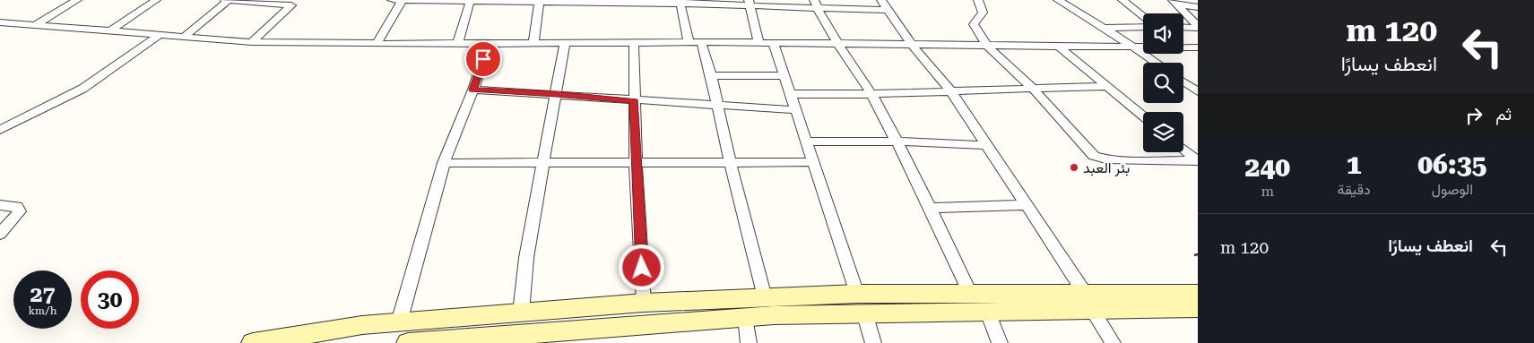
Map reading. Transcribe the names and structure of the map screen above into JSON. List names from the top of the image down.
{
  "places": ["بئر العبد"],
  "page": {
    "turn": ["120 m", "انعطف يسارًا"],
    "then": "ثم",
    "eta": [
      "06:35",
      "الوصول",
      "1",
      "دقيقة",
      "240",
      "m"
    ],
    "list": [
      {
        "name": "انعطف يسارًا",
        "value": "120 m"
      }
    ],
    "speed": "27 km/h",
    "limit": "30"
  }
}
